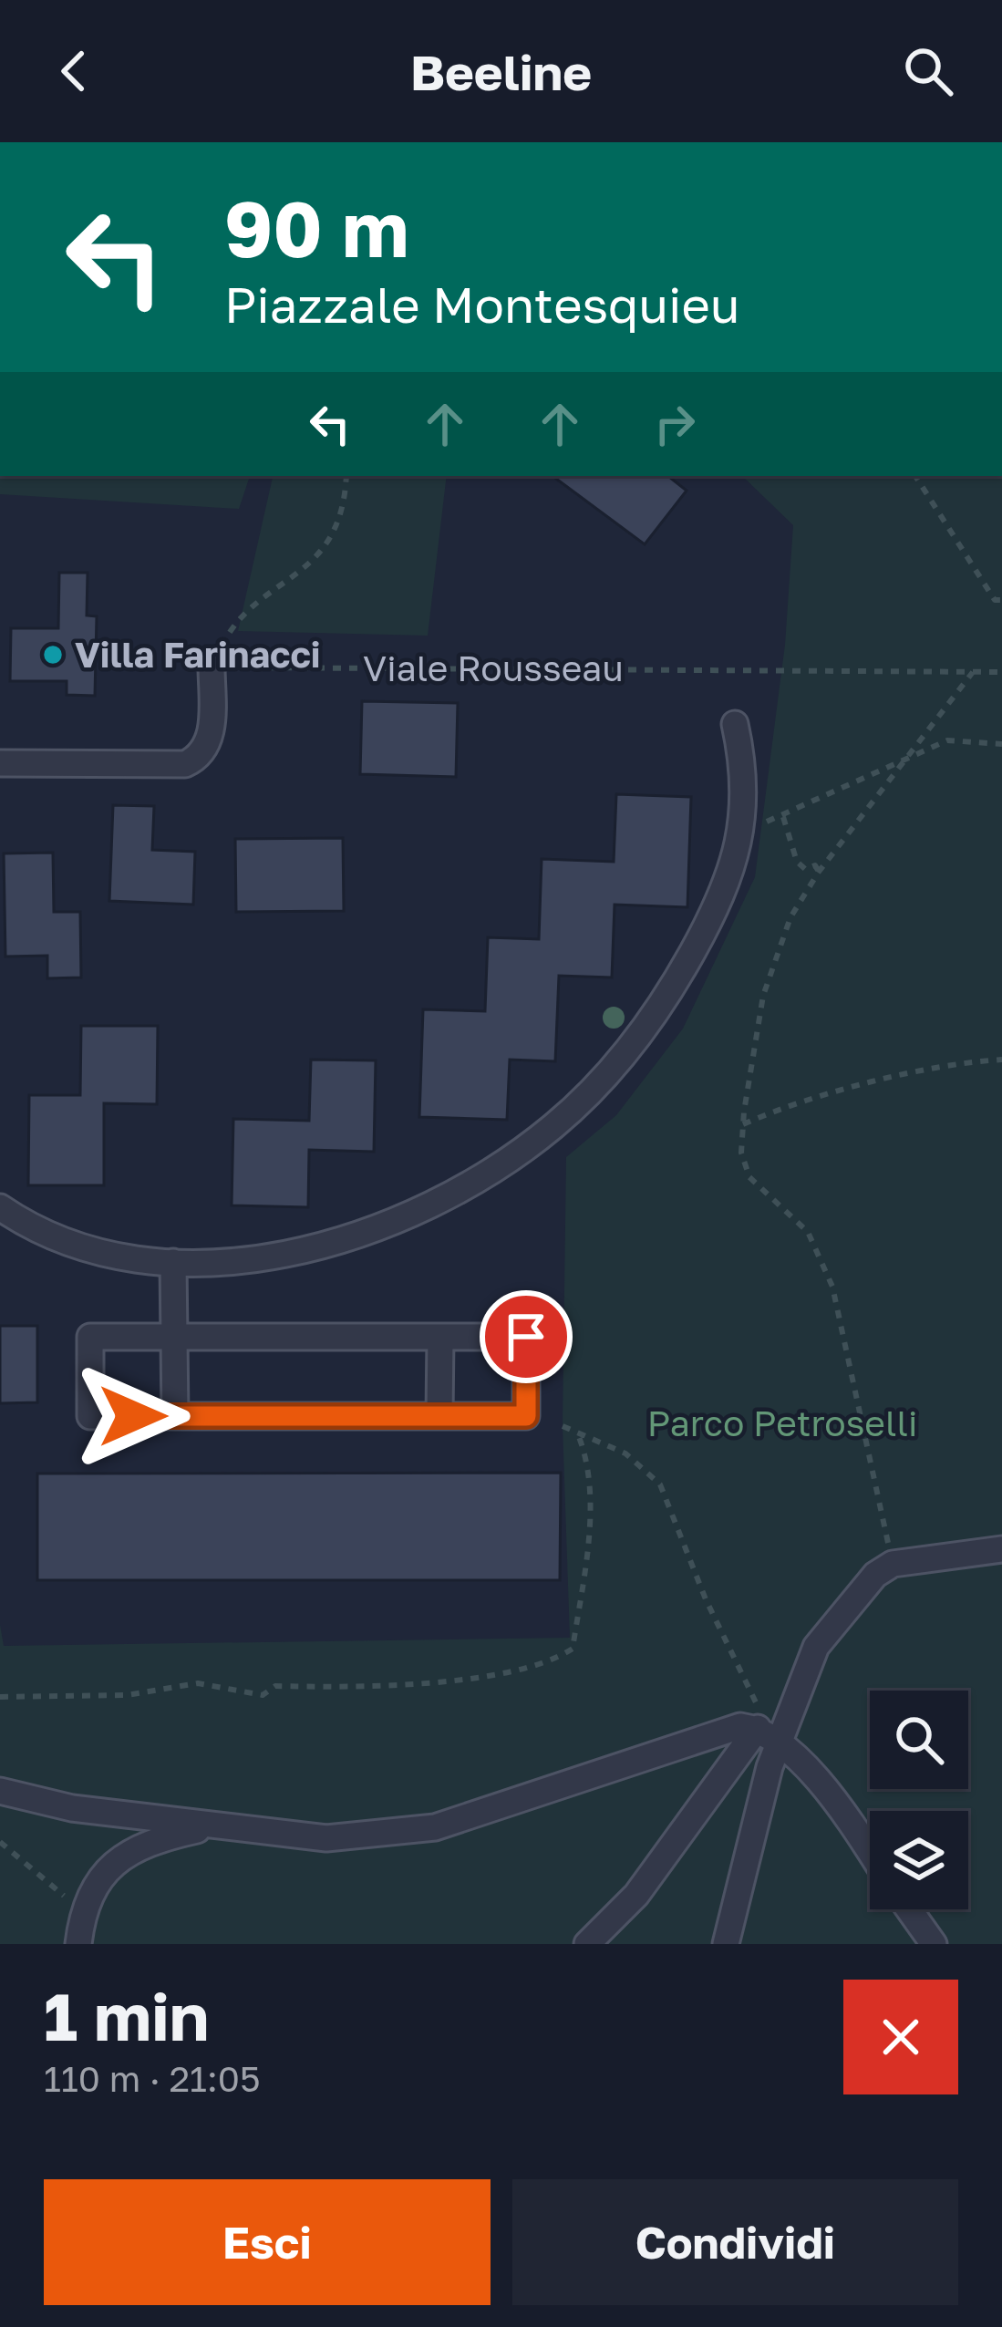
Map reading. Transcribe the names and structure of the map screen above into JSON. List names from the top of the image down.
{
  "streets": {
    "path": ["Viale Rousseau"]
  },
  "parks": ["Parco Petroselli"],
  "places": ["Villa Farinacci"],
  "page": {
    "header": "Beeline",
    "turn": ["90 m", "Piazzale Montesquieu"],
    "heading": ["1 min", "110 m · 21:05"],
    "buttons": ["Esci", "Condividi"]
  }
}
